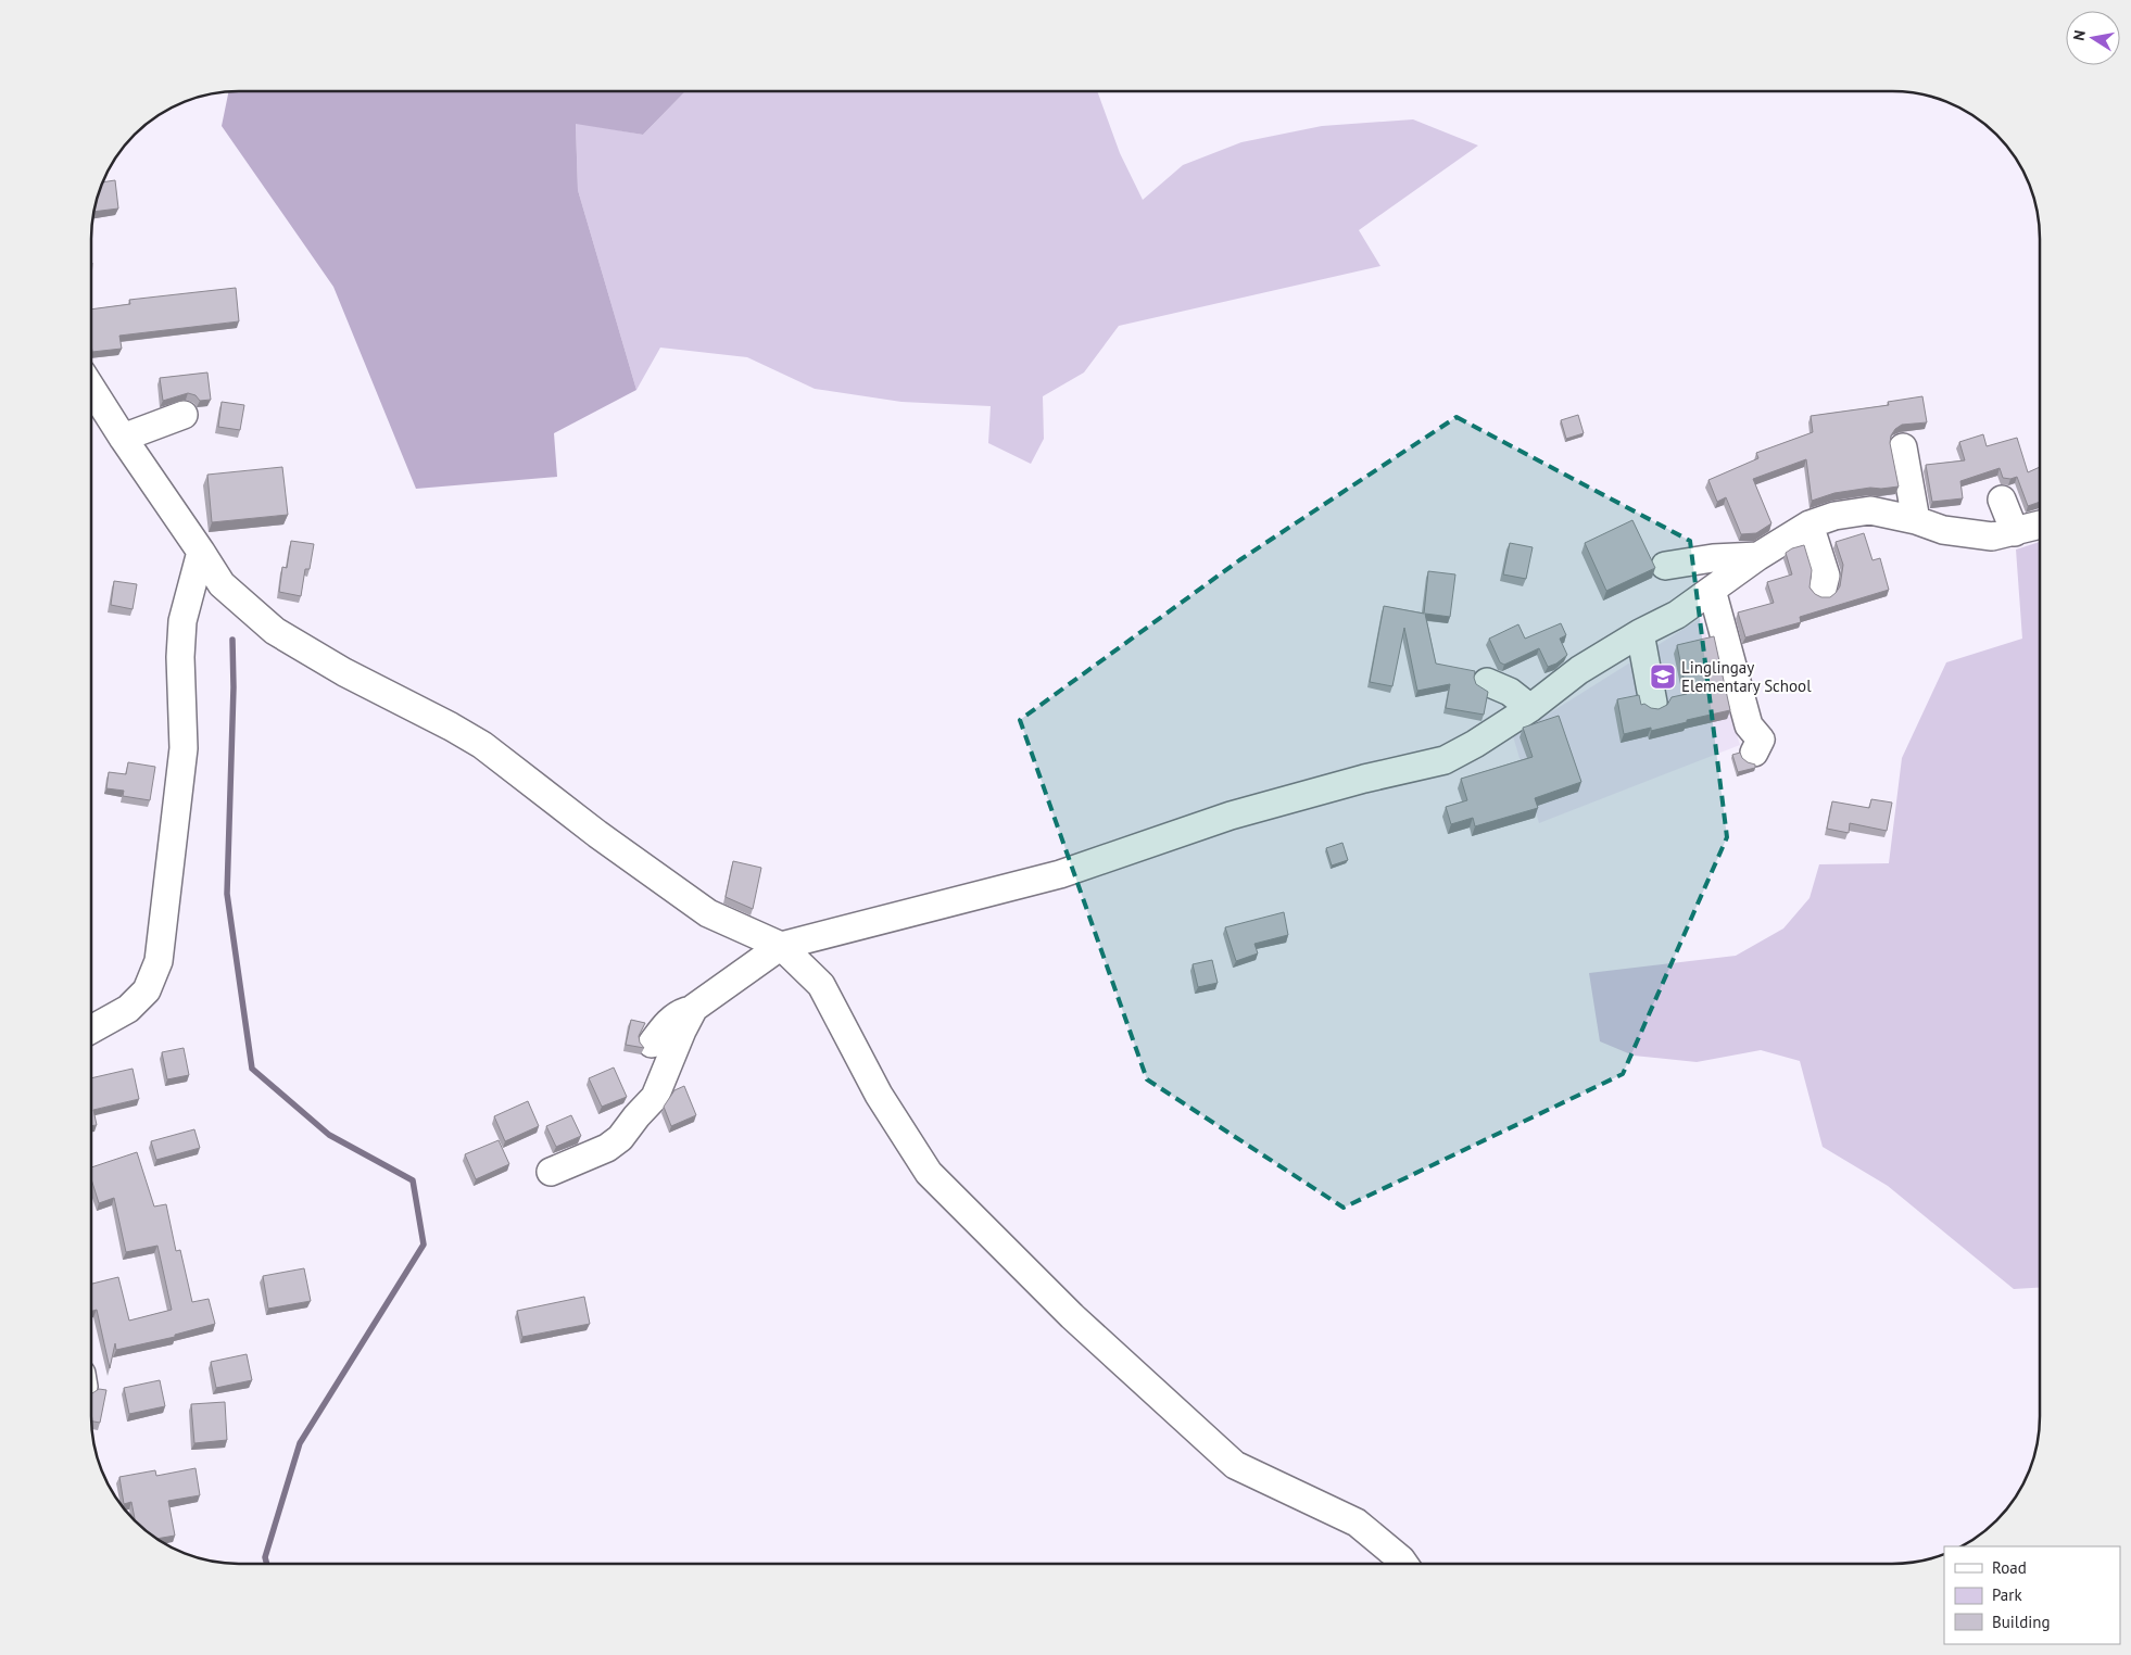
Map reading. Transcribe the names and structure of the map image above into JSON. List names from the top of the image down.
{
  "places": {
    "school or university": ["Linglingay Elementary School"]
  },
  "legend": ["Road", "Park", "Building"],
  "north": "left"
}
